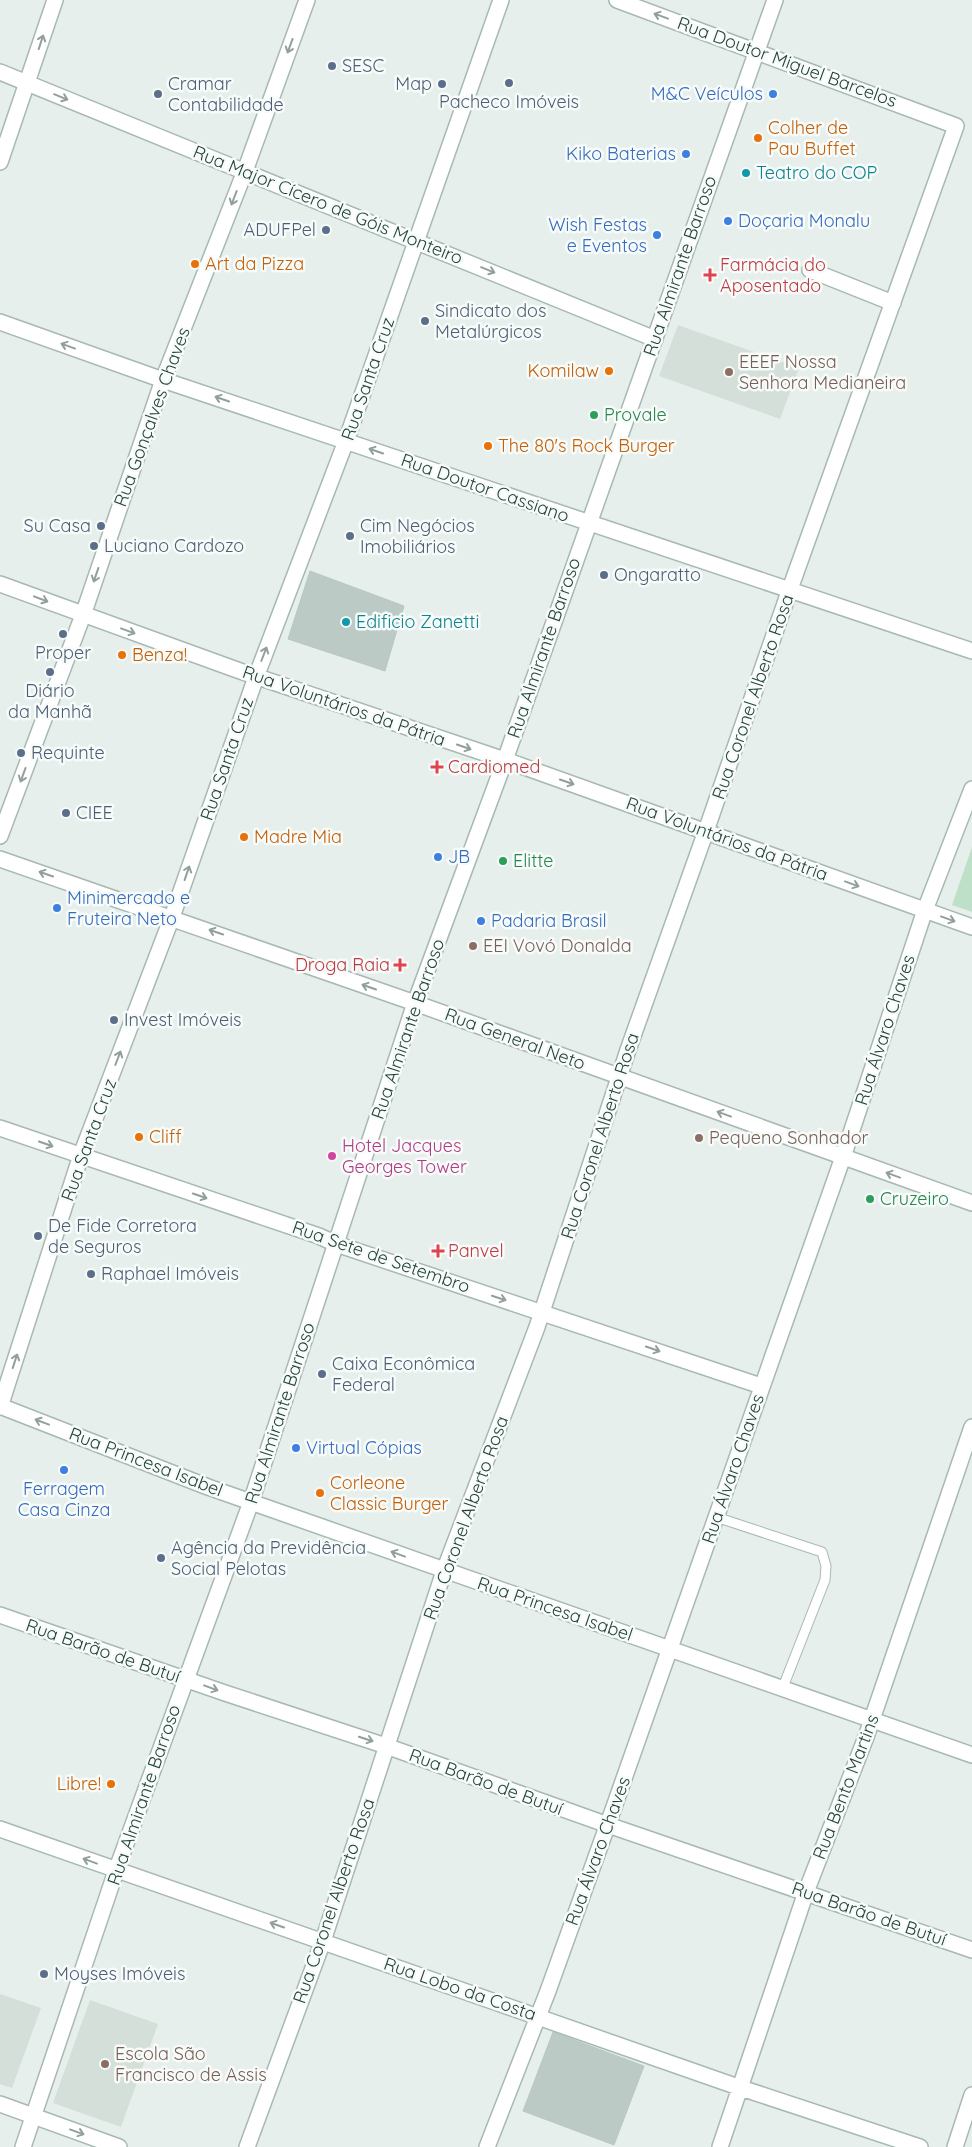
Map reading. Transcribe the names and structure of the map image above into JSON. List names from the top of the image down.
{
  "streets": {
    "street": [
      "Rua Doutor Miguel Barcelos",
      "Rua Major Cícero de Góis Monteiro",
      "Rua Almirante Barroso",
      "Rua Santa Cruz",
      "Rua Gonçalves Chaves",
      "Rua Doutor Cassiano",
      "Rua Coronel Alberto Rosa",
      "Rua Voluntários da Pátria",
      "Rua Álvaro Chaves",
      "Rua General Neto",
      "Rua Sete de Setembro",
      "Rua Princesa Isabel",
      "Rua Barão de Butuí",
      "Rua Bento Martins",
      "Rua Lobo da Costa"
    ]
  },
  "crossings": [
    ["Rua Doutor Miguel Barcelos", "Rua Almirante Barroso"],
    ["Rua Doutor Miguel Barcelos", "Rua Coronel Alberto Rosa"],
    ["Rua Major Cícero de Góis Monteiro", "Rua Almirante Barroso"],
    ["Rua Major Cícero de Góis Monteiro", "Rua Santa Cruz"],
    ["Rua Major Cícero de Góis Monteiro", "Rua Gonçalves Chaves"],
    ["Rua Almirante Barroso", "Rua Doutor Cassiano"],
    ["Rua Almirante Barroso", "Rua Voluntários da Pátria"],
    ["Rua Almirante Barroso", "Rua General Neto"],
    ["Rua Almirante Barroso", "Rua Sete de Setembro"],
    ["Rua Almirante Barroso", "Rua Princesa Isabel"],
    ["Rua Almirante Barroso", "Rua Barão de Butuí"],
    ["Rua Almirante Barroso", "Rua Lobo da Costa"],
    ["Rua Santa Cruz", "Rua Doutor Cassiano"],
    ["Rua Santa Cruz", "Rua Voluntários da Pátria"],
    ["Rua Santa Cruz", "Rua General Neto"],
    ["Rua Santa Cruz", "Rua Sete de Setembro"],
    ["Rua Santa Cruz", "Rua Princesa Isabel"],
    ["Rua Gonçalves Chaves", "Rua Doutor Cassiano"],
    ["Rua Gonçalves Chaves", "Rua Voluntários da Pátria"],
    ["Rua Doutor Cassiano", "Rua Coronel Alberto Rosa"],
    ["Rua Coronel Alberto Rosa", "Rua Voluntários da Pátria"],
    ["Rua Coronel Alberto Rosa", "Rua General Neto"],
    ["Rua Coronel Alberto Rosa", "Rua Sete de Setembro"],
    ["Rua Coronel Alberto Rosa", "Rua Princesa Isabel"],
    ["Rua Coronel Alberto Rosa", "Rua Barão de Butuí"],
    ["Rua Coronel Alberto Rosa", "Rua Lobo da Costa"],
    ["Rua Voluntários da Pátria", "Rua Álvaro Chaves"],
    ["Rua Álvaro Chaves", "Rua General Neto"],
    ["Rua Álvaro Chaves", "Rua Sete de Setembro"],
    ["Rua Álvaro Chaves", "Rua Princesa Isabel"],
    ["Rua Álvaro Chaves", "Rua Barão de Butuí"],
    ["Rua Álvaro Chaves", "Rua Lobo da Costa"],
    ["Rua Princesa Isabel", "Rua Bento Martins"],
    ["Rua Barão de Butuí", "Rua Bento Martins"],
    ["Rua Bento Martins", "Rua Lobo da Costa"]
  ],
  "one_way": [
    "Rua Doutor Miguel Barcelos",
    "Rua Major Cícero de Góis Monteiro",
    "Rua Santa Cruz",
    "Rua Gonçalves Chaves",
    "Rua Doutor Cassiano",
    "Rua Voluntários da Pátria",
    "Rua General Neto",
    "Rua Sete de Setembro",
    "Rua Princesa Isabel",
    "Rua Lobo da Costa"
  ],
  "places": {
    "other": [
      "SESC",
      "Pacheco Imóveis",
      "Map",
      "Cramar Contabilidade",
      "M&C Veículos",
      "Colher de Pau Buffet",
      "Kiko Baterias",
      "Teatro do COP",
      "Doçaria Monalu",
      "ADUFPel",
      "Wish Festas e Eventos",
      "Art da Pizza",
      "Sindicato dos Metalúrgicos",
      "Komilaw",
      "EEEF Nossa Senhora Medianeira",
      "Provale",
      "The 80's Rock Burger",
      "Su Casa",
      "Cim Negócios Imobiliários",
      "Luciano Cardozo",
      "Ongaratto",
      "Edificio Zanetti",
      "Proper",
      "Benza!",
      "Diário da Manhã",
      "Requinte",
      "CIEE",
      "Madre Mia",
      "JB",
      "Elitte",
      "Minimercado e Fruteira Neto",
      "Padaria Brasil",
      "EEI Vovó Donalda",
      "Invest Imóveis",
      "Cliff",
      "Pequeno Sonhador",
      "Hotel Jacques Georges Tower",
      "Cruzeiro",
      "De Fide Corretora de Seguros",
      "Raphael Imóveis",
      "Caixa Econômica Federal",
      "Virtual Cópias",
      "Ferragem Casa Cinza",
      "Corleone Classic Burger",
      "Agência da Previdência Social Pelotas",
      "Libre!",
      "Moyses Imóveis",
      "Escola São Francisco de Assis"
    ],
    "health": [
      "Farmácia do Aposentado",
      "Cardiomed",
      "Droga Raia",
      "Panvel"
    ]
  }
}
